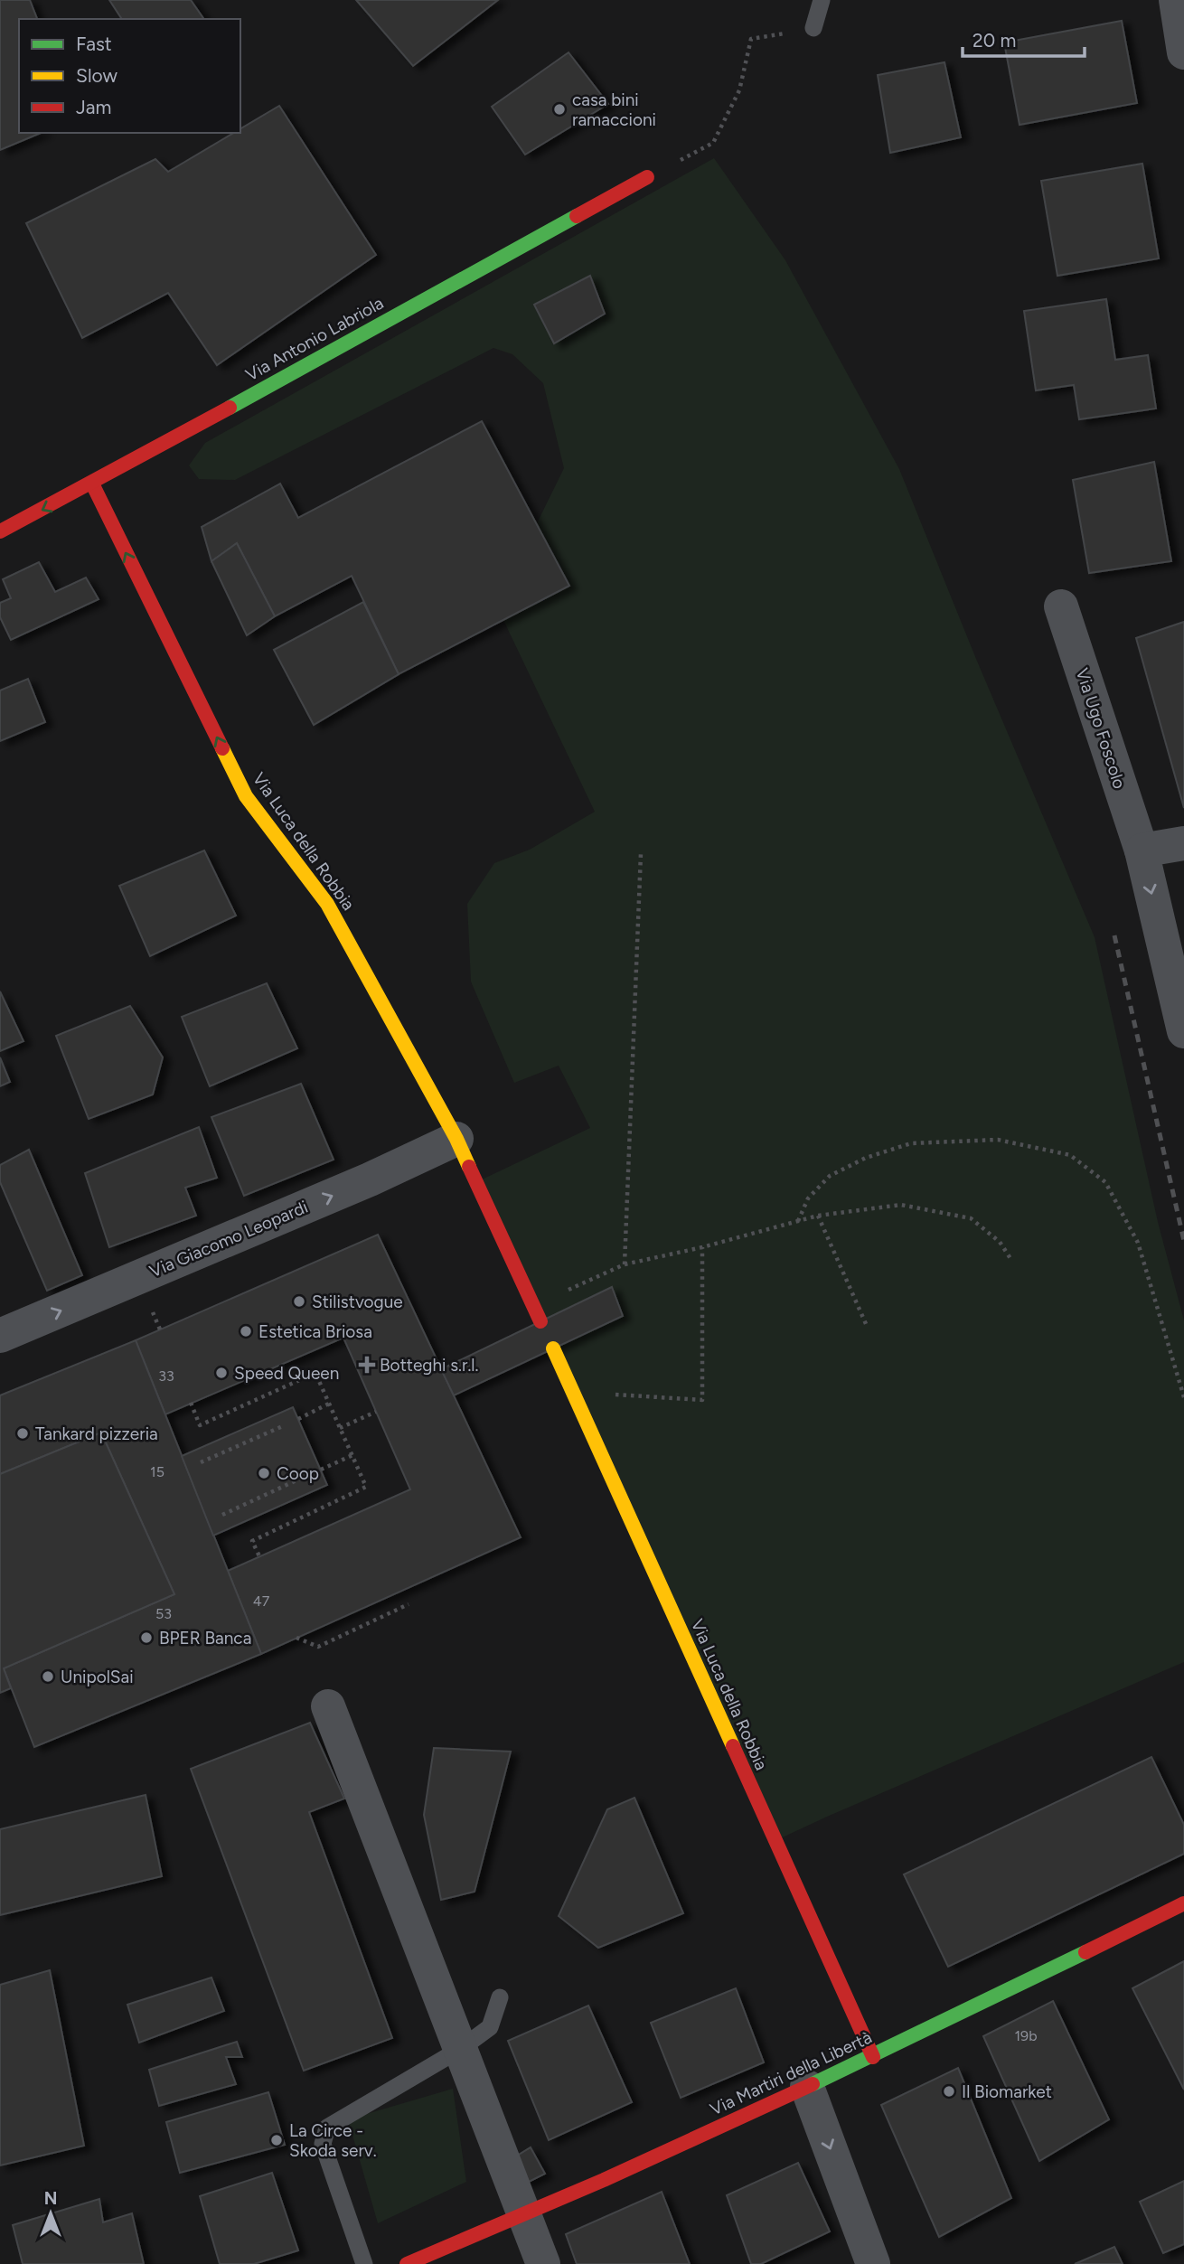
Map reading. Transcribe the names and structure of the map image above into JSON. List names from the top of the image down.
{
  "streets": {
    "street": [
      "Via Antonio Labriola",
      "Via Ugo Foscolo",
      "Via Luca della Robbia",
      "Via Giacomo Leopardi",
      "Via Martiri della Libertà"
    ]
  },
  "crossings": [
    ["Via Antonio Labriola", "Via Luca della Robbia"],
    ["Via Luca della Robbia", "Via Giacomo Leopardi"],
    ["Via Luca della Robbia", "Via Martiri della Libertà"]
  ],
  "one_way": ["Via Ugo Foscolo", "Via Luca della Robbia", "Via Giacomo Leopardi"],
  "places": {
    "other": [
      "casa bini ramaccioni",
      "Stilistvogue",
      "Estetica Briosa",
      "Speed Queen",
      "Tankard pizzeria",
      "Coop",
      "BPER Banca",
      "UnipolSai",
      "Il Biomarket",
      "La Circe - Skoda serv."
    ],
    "health": ["Botteghi s.r.l."]
  },
  "house_numbers": [
    "33",
    "15",
    "47",
    "53",
    "19b"
  ],
  "legend": ["Fast", "Slow", "Jam"],
  "scale_bar": "20 m",
  "north": "top"
}
